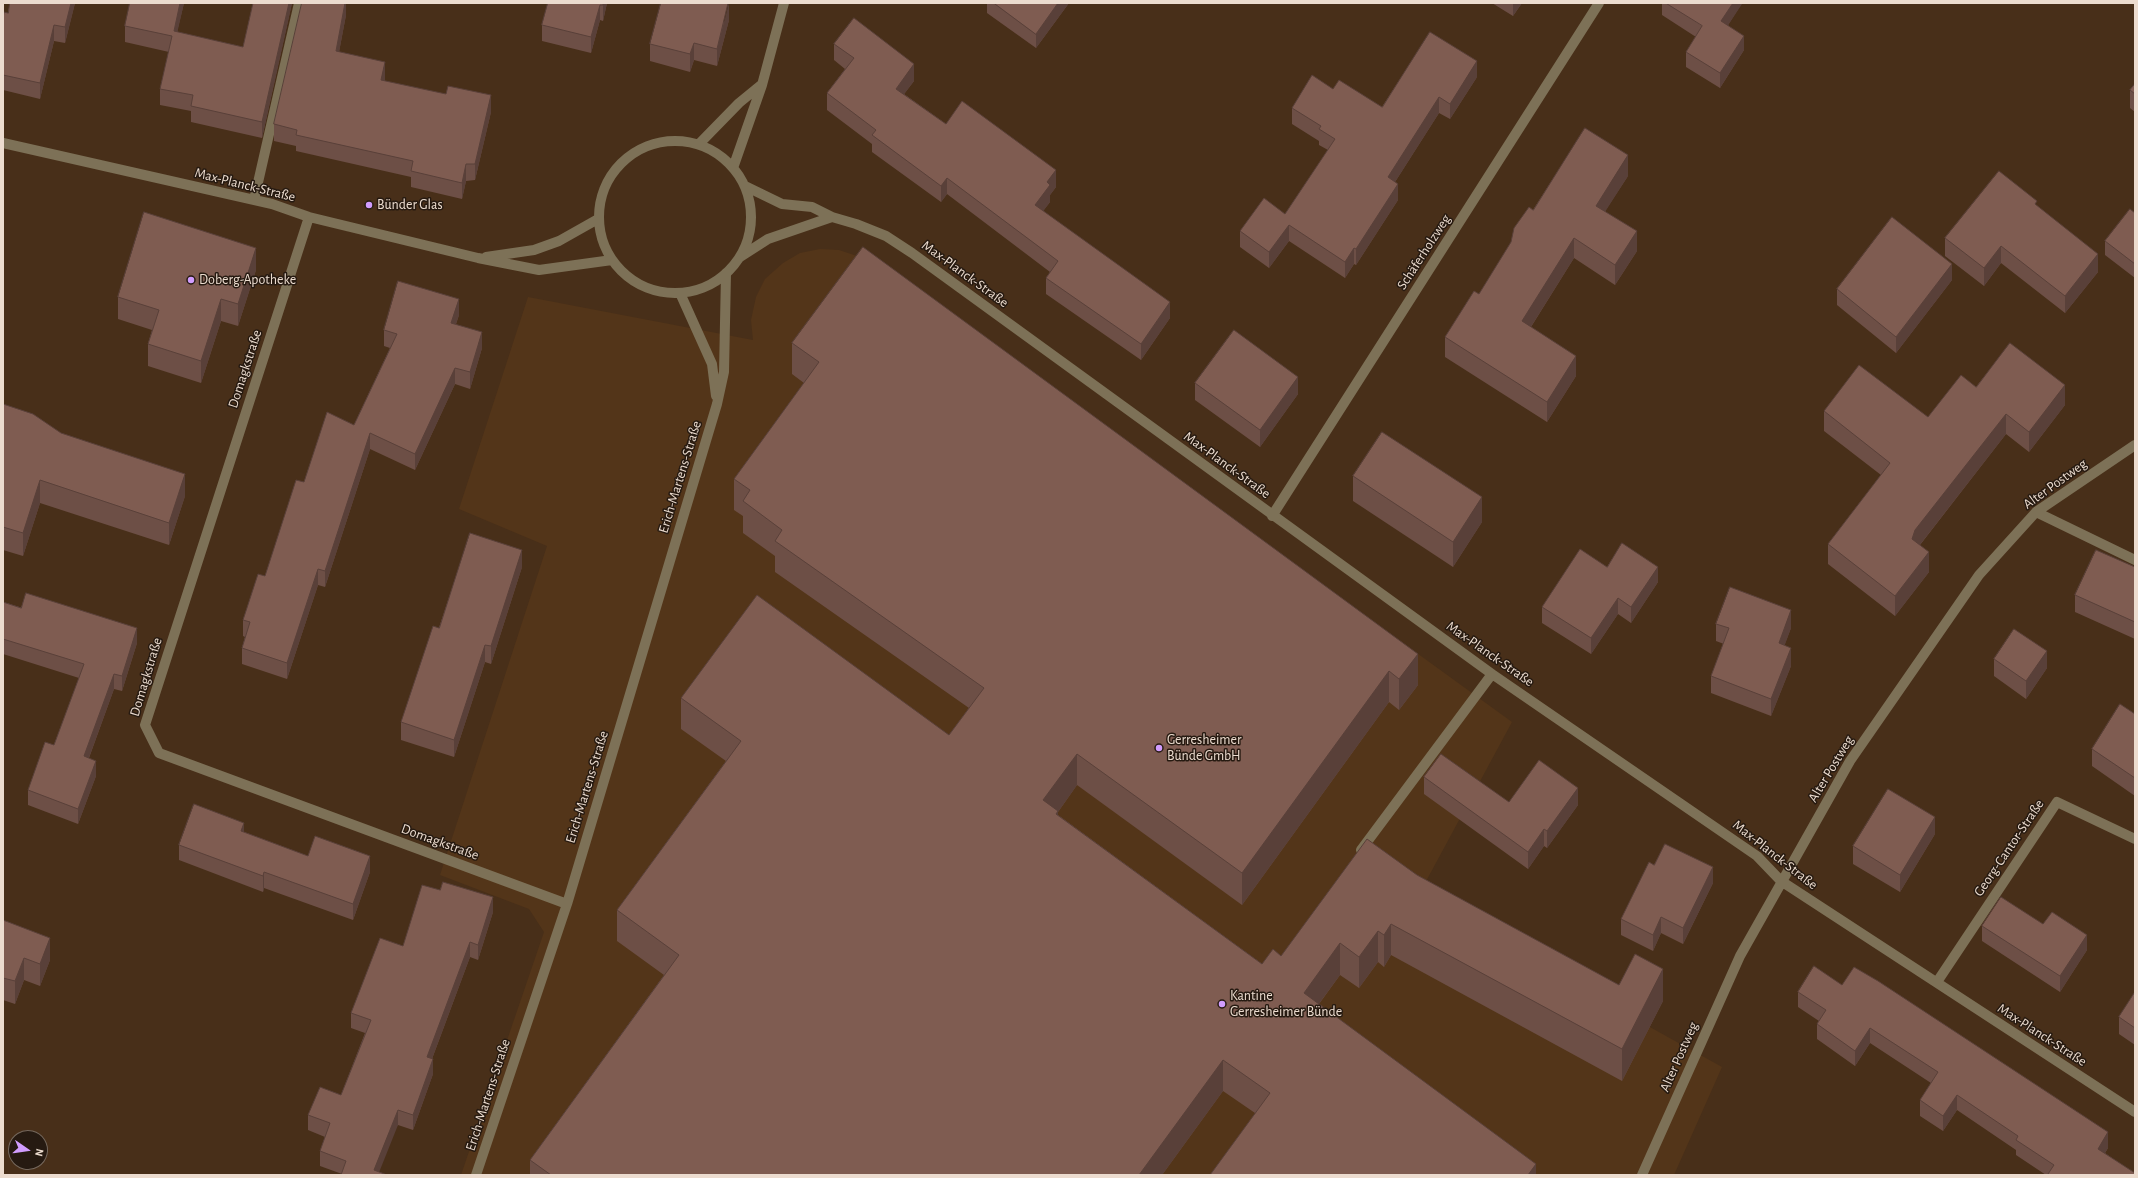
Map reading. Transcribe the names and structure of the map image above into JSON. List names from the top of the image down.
{
  "streets": {
    "street": [
      "Max-Planck-Straße",
      "Schäferholzweg",
      "Domagkstraße",
      "Erich-Martens-Straße",
      "Alter Postweg",
      "Georg-Cantor-Straße"
    ]
  },
  "crossings": [
    ["Max-Planck-Straße", "Schäferholzweg"],
    ["Max-Planck-Straße", "Domagkstraße"],
    ["Max-Planck-Straße", "Alter Postweg"],
    ["Max-Planck-Straße", "Georg-Cantor-Straße"],
    ["Domagkstraße", "Erich-Martens-Straße"]
  ],
  "places": [
    "Bünder Glas",
    "Doberg-Apotheke",
    "Gerresheimer Bünde GmbH",
    "Kantine Gerresheimer Bünde"
  ],
  "north": "right"
}
